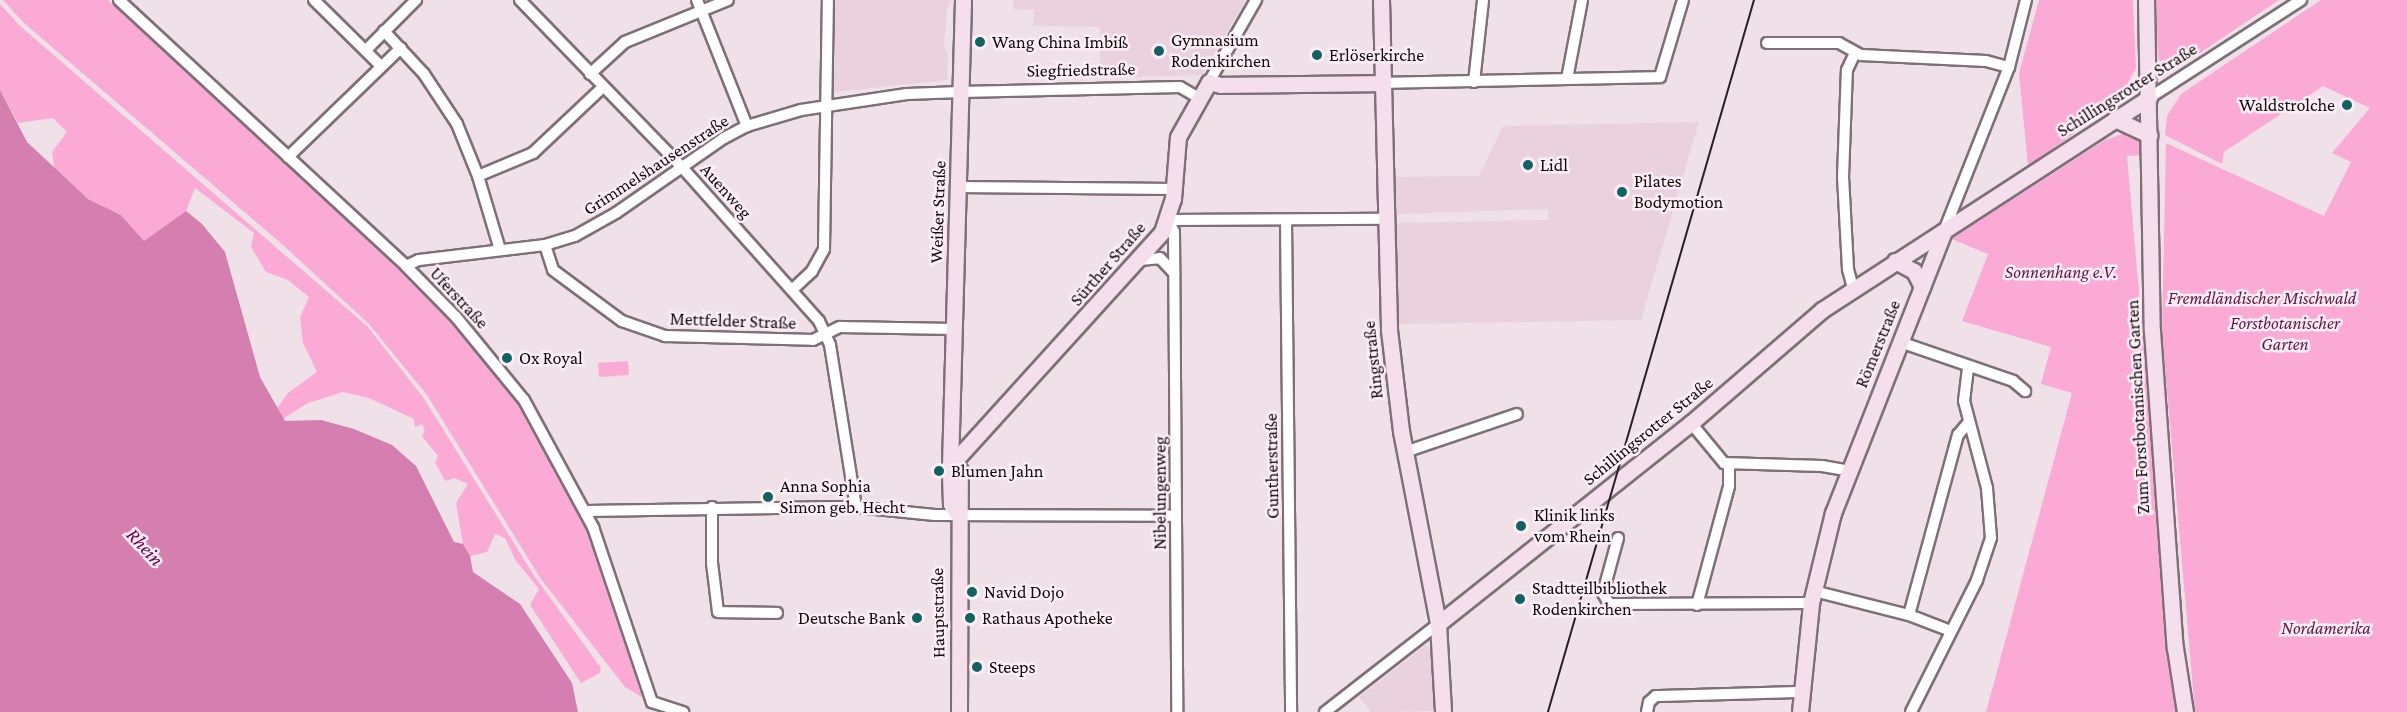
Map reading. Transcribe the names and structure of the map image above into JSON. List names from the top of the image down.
{
  "streets": {
    "street": [
      "Siegfriedstraße",
      "Schillingsrotter Straße",
      "Grimmelshausenstraße",
      "Auenweg",
      "Weißer Straße",
      "Sürther Straße",
      "Uferstraße",
      "Mettfelder Straße",
      "Römerstraße",
      "Ringstraße",
      "Zum Forstbotanischen Garten",
      "Guntherstraße",
      "Nibelungenweg",
      "Hauptstraße"
    ]
  },
  "crossings": [
    ["Siegfriedstraße", "Grimmelshausenstraße"],
    ["Siegfriedstraße", "Weißer Straße"],
    ["Siegfriedstraße", "Sürther Straße"],
    ["Schillingsrotter Straße", "Römerstraße"],
    ["Schillingsrotter Straße", "Ringstraße"],
    ["Schillingsrotter Straße", "Zum Forstbotanischen Garten"],
    ["Grimmelshausenstraße", "Auenweg"],
    ["Grimmelshausenstraße", "Weißer Straße"],
    ["Grimmelshausenstraße", "Uferstraße"],
    ["Grimmelshausenstraße", "Mettfelder Straße"],
    ["Auenweg", "Mettfelder Straße"],
    ["Weißer Straße", "Sürther Straße"],
    ["Weißer Straße", "Mettfelder Straße"],
    ["Weißer Straße", "Hauptstraße"],
    ["Sürther Straße", "Nibelungenweg"],
    ["Sürther Straße", "Hauptstraße"]
  ],
  "water": ["Rhein"],
  "parks": [
    "Sonnenhang e.V.",
    "Fremdländischer Mischwald",
    "Forstbotanischer Garten",
    "Nordamerika"
  ],
  "places": [
    "Wang China Imbiß",
    "Gymnasium Rodenkirchen",
    "Erlöserkirche",
    "Waldstrolche",
    "Lidl",
    "Pilates Bodymotion",
    "Ox Royal",
    "Blumen Jahn",
    "Anna Sophia Simon geb. Hecht",
    "Klinik links vom Rhein",
    "Navid Dojo",
    "Stadtteilbibliothek Rodenkirchen",
    "Deutsche Bank",
    "Rathaus Apotheke",
    "Steeps"
  ]
}
